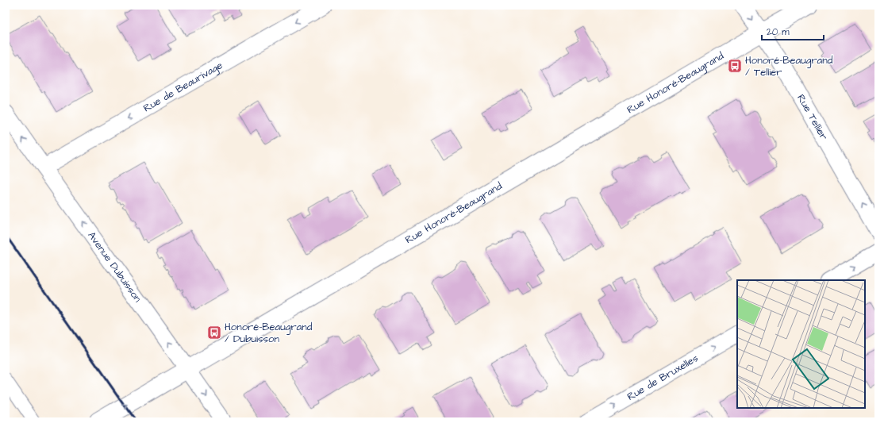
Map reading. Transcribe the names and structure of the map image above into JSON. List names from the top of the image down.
{
  "streets": {
    "street": [
      "Rue Honoré-Beaugrand",
      "Rue de Beaurivage",
      "Rue Tellier",
      "Avenue Dubuisson",
      "Rue de Bruxelles"
    ]
  },
  "crossings": [
    ["Rue Honoré-Beaugrand", "Rue Tellier"],
    ["Rue Honoré-Beaugrand", "Avenue Dubuisson"],
    ["Rue de Beaurivage", "Avenue Dubuisson"]
  ],
  "one_way": ["Rue de Beaurivage", "Rue de Bruxelles"],
  "places": {
    "bus stop": ["Honoré-Beaugrand / Tellier", "Honoré-Beaugrand / Dubuisson"]
  },
  "scale_bar": "20 m"
}
